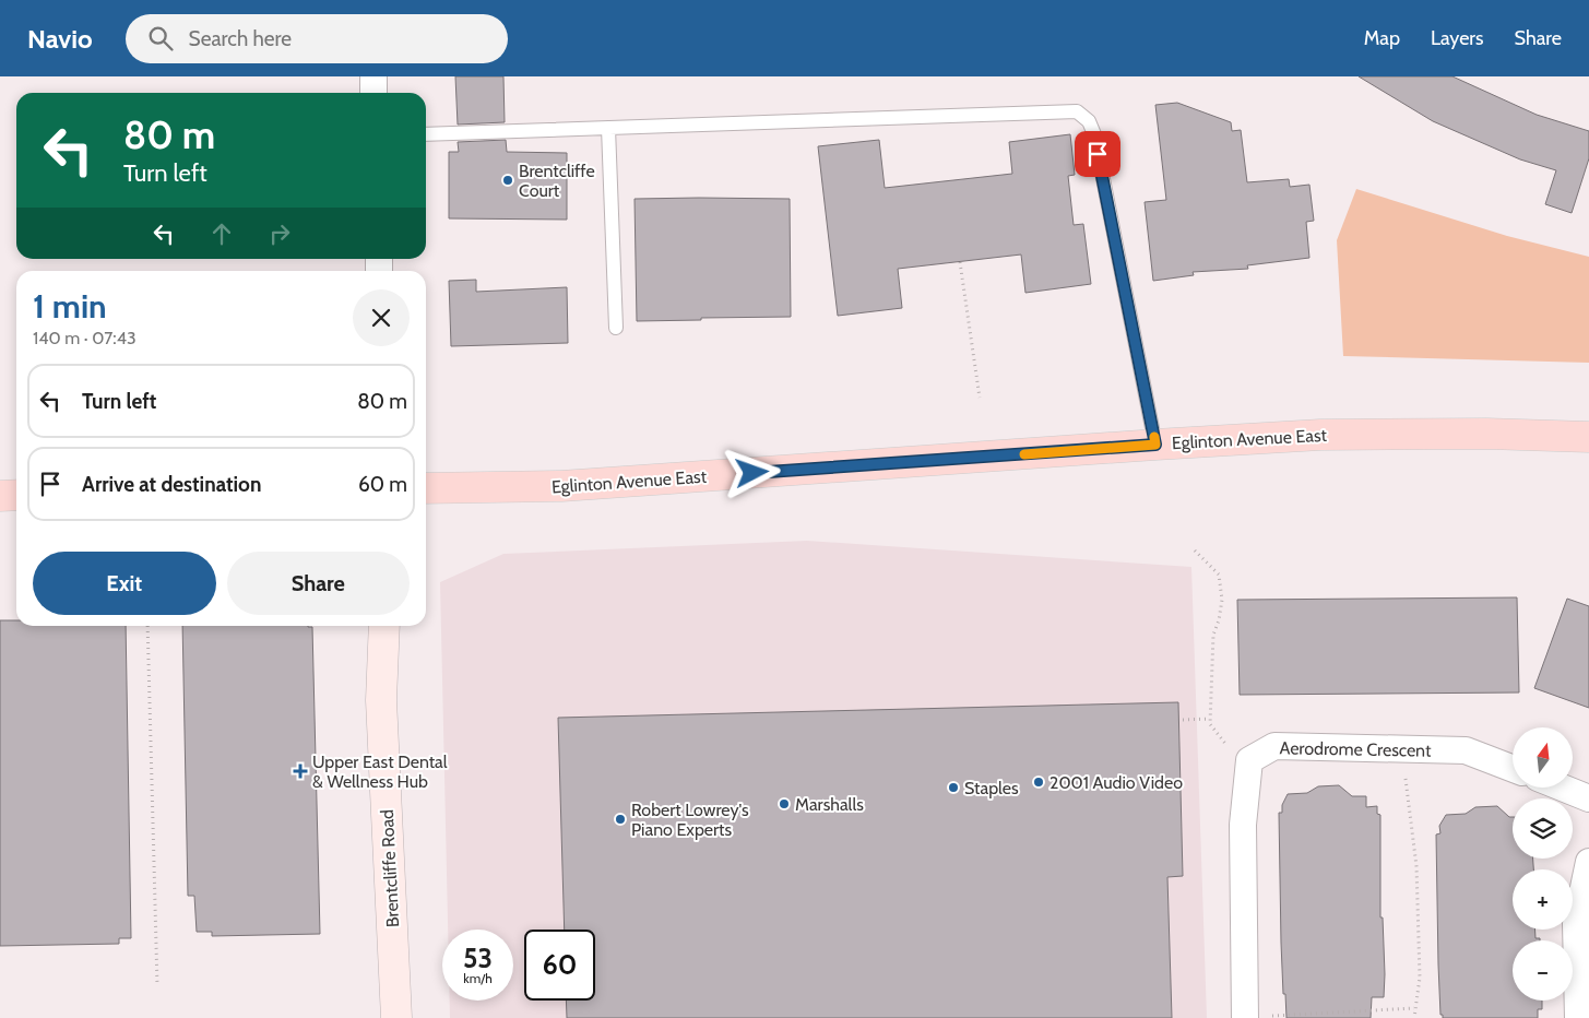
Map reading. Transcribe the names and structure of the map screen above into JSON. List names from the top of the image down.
{
  "streets": {
    "main road": ["Eglinton Avenue East"],
    "street": ["Aerodrome Crescent", "Brentcliffe Road"]
  },
  "places": {
    "other": [
      "Brentcliffe Court",
      "2001 Audio Video",
      "Staples",
      "Marshalls",
      "Robert Lowrey's Piano Experts"
    ],
    "health": ["Upper East Dental & Wellness Hub"]
  },
  "north": "top",
  "page": {
    "header": "Navio",
    "search": "Search here",
    "nav": ["Map", "Layers", "Share"],
    "turn": ["80 m", "Turn left"],
    "heading": ["1 min", "140 m · 07:43"],
    "list": [
      {
        "name": "Turn left",
        "value": "80 m"
      },
      {
        "name": "Arrive at destination",
        "value": "60 m"
      }
    ],
    "buttons": ["Exit", "Share"],
    "map_buttons": ["+", "−"],
    "speed": "53 km/h",
    "limit": "60"
  }
}
